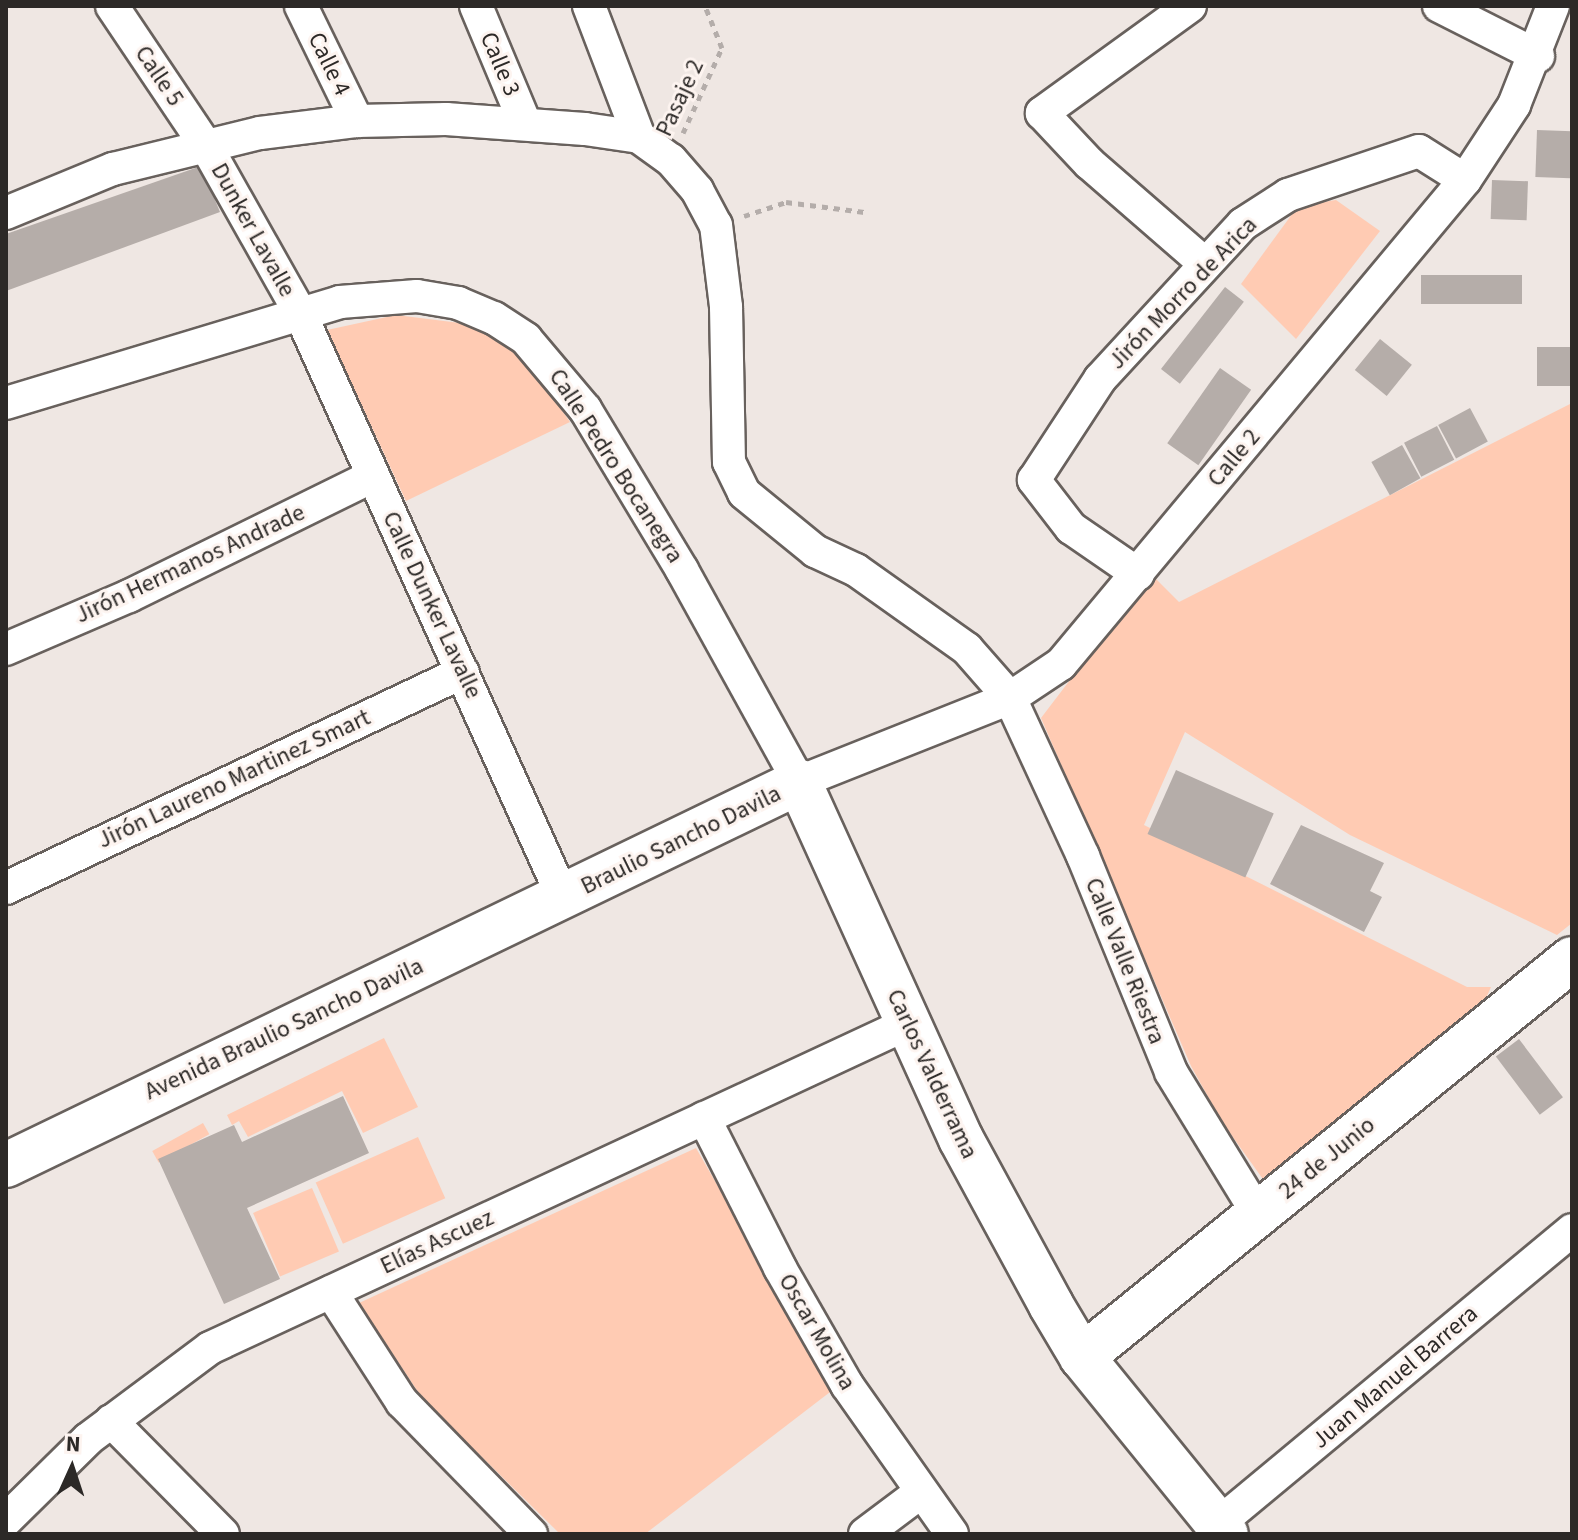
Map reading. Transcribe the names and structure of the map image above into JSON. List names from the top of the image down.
{
  "streets": {
    "street": [
      "Calle 4",
      "Calle 3",
      "Calle 5",
      "Dunker Lavalle",
      "Jirón Morro de Arica",
      "Calle 2",
      "Calle Pedro Bocanegra",
      "Jirón Hermanos Andrade",
      "Calle Dunker Lavalle",
      "Jirón Laureno Martinez Smart",
      "Braulio Sancho Davila",
      "Calle Valle Riestra",
      "Avenida Braulio Sancho Davila",
      "Carlos Valderrama",
      "24 de Junio",
      "Elías Ascuez",
      "Oscar Molina",
      "Juan Manuel Barrera"
    ],
    "path": ["Pasaje 2"]
  },
  "crossings": [
    ["Calle 5", "Dunker Lavalle"],
    ["Dunker Lavalle", "Calle Pedro Bocanegra"],
    ["Dunker Lavalle", "Calle Dunker Lavalle"],
    ["Jirón Morro de Arica", "Calle 2"],
    ["Calle 2", "Calle Pedro Bocanegra"],
    ["Calle 2", "Braulio Sancho Davila"],
    ["Calle 2", "Calle Valle Riestra"],
    ["Calle 2", "Carlos Valderrama"],
    ["Calle Pedro Bocanegra", "Calle Dunker Lavalle"],
    ["Calle Pedro Bocanegra", "Braulio Sancho Davila"],
    ["Calle Pedro Bocanegra", "Carlos Valderrama"],
    ["Jirón Hermanos Andrade", "Calle Dunker Lavalle"],
    ["Calle Dunker Lavalle", "Jirón Laureno Martinez Smart"],
    ["Calle Dunker Lavalle", "Braulio Sancho Davila"],
    ["Calle Dunker Lavalle", "Avenida Braulio Sancho Davila"],
    ["Braulio Sancho Davila", "Avenida Braulio Sancho Davila"],
    ["Braulio Sancho Davila", "Carlos Valderrama"],
    ["Calle Valle Riestra", "24 de Junio"],
    ["Carlos Valderrama", "24 de Junio"],
    ["Carlos Valderrama", "Elías Ascuez"],
    ["Carlos Valderrama", "Juan Manuel Barrera"],
    ["Elías Ascuez", "Oscar Molina"]
  ],
  "north": "top"
}
